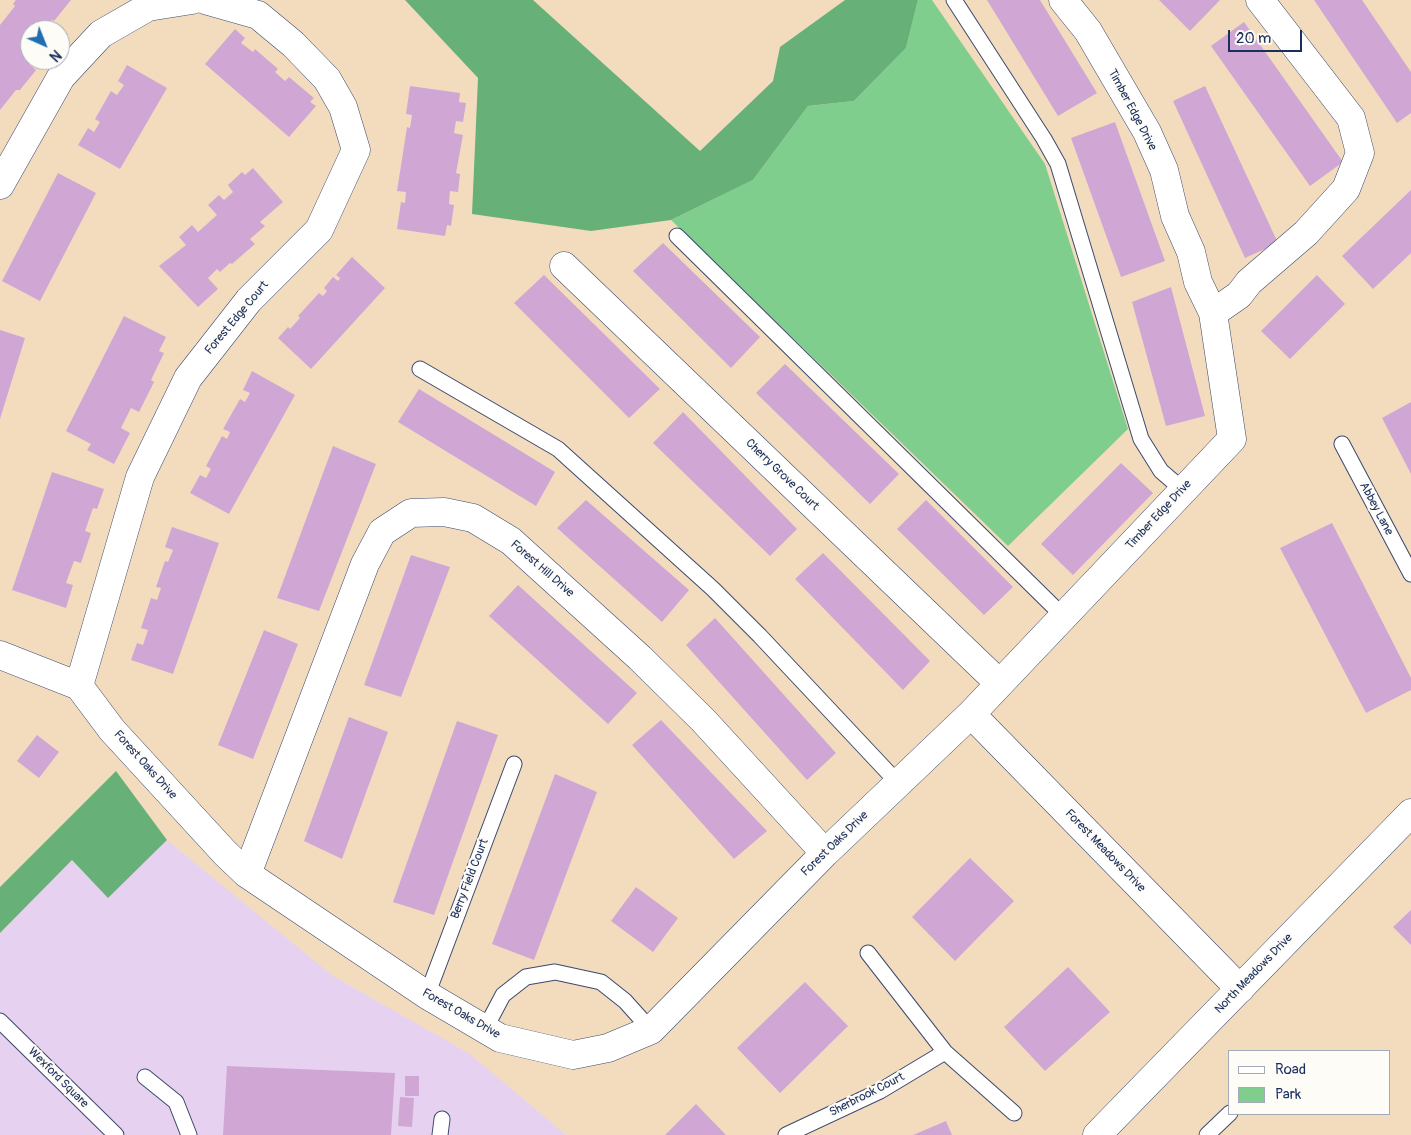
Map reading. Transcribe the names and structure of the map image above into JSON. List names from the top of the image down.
{
  "streets": {
    "street": [
      "Timber Edge Drive",
      "Forest Edge Court",
      "Cherry Grove Court",
      "Forest Hill Drive",
      "Forest Oaks Drive",
      "Forest Meadows Drive",
      "North Meadows Drive"
    ],
    "lane": [
      "Abbey Lane",
      "Berry Field Court",
      "Wexford Square",
      "Sherbrook Court"
    ]
  },
  "crossings": [
    ["Timber Edge Drive", "Cherry Grove Court"],
    ["Forest Edge Court", "Forest Oaks Drive"],
    ["Forest Hill Drive", "Forest Oaks Drive"],
    ["Forest Oaks Drive", "Forest Meadows Drive"],
    ["Forest Oaks Drive", "Berry Field Court"],
    ["Forest Meadows Drive", "North Meadows Drive"]
  ],
  "legend": ["Road", "Park"],
  "scale_bar": "20 m",
  "north": "bottom right"
}
